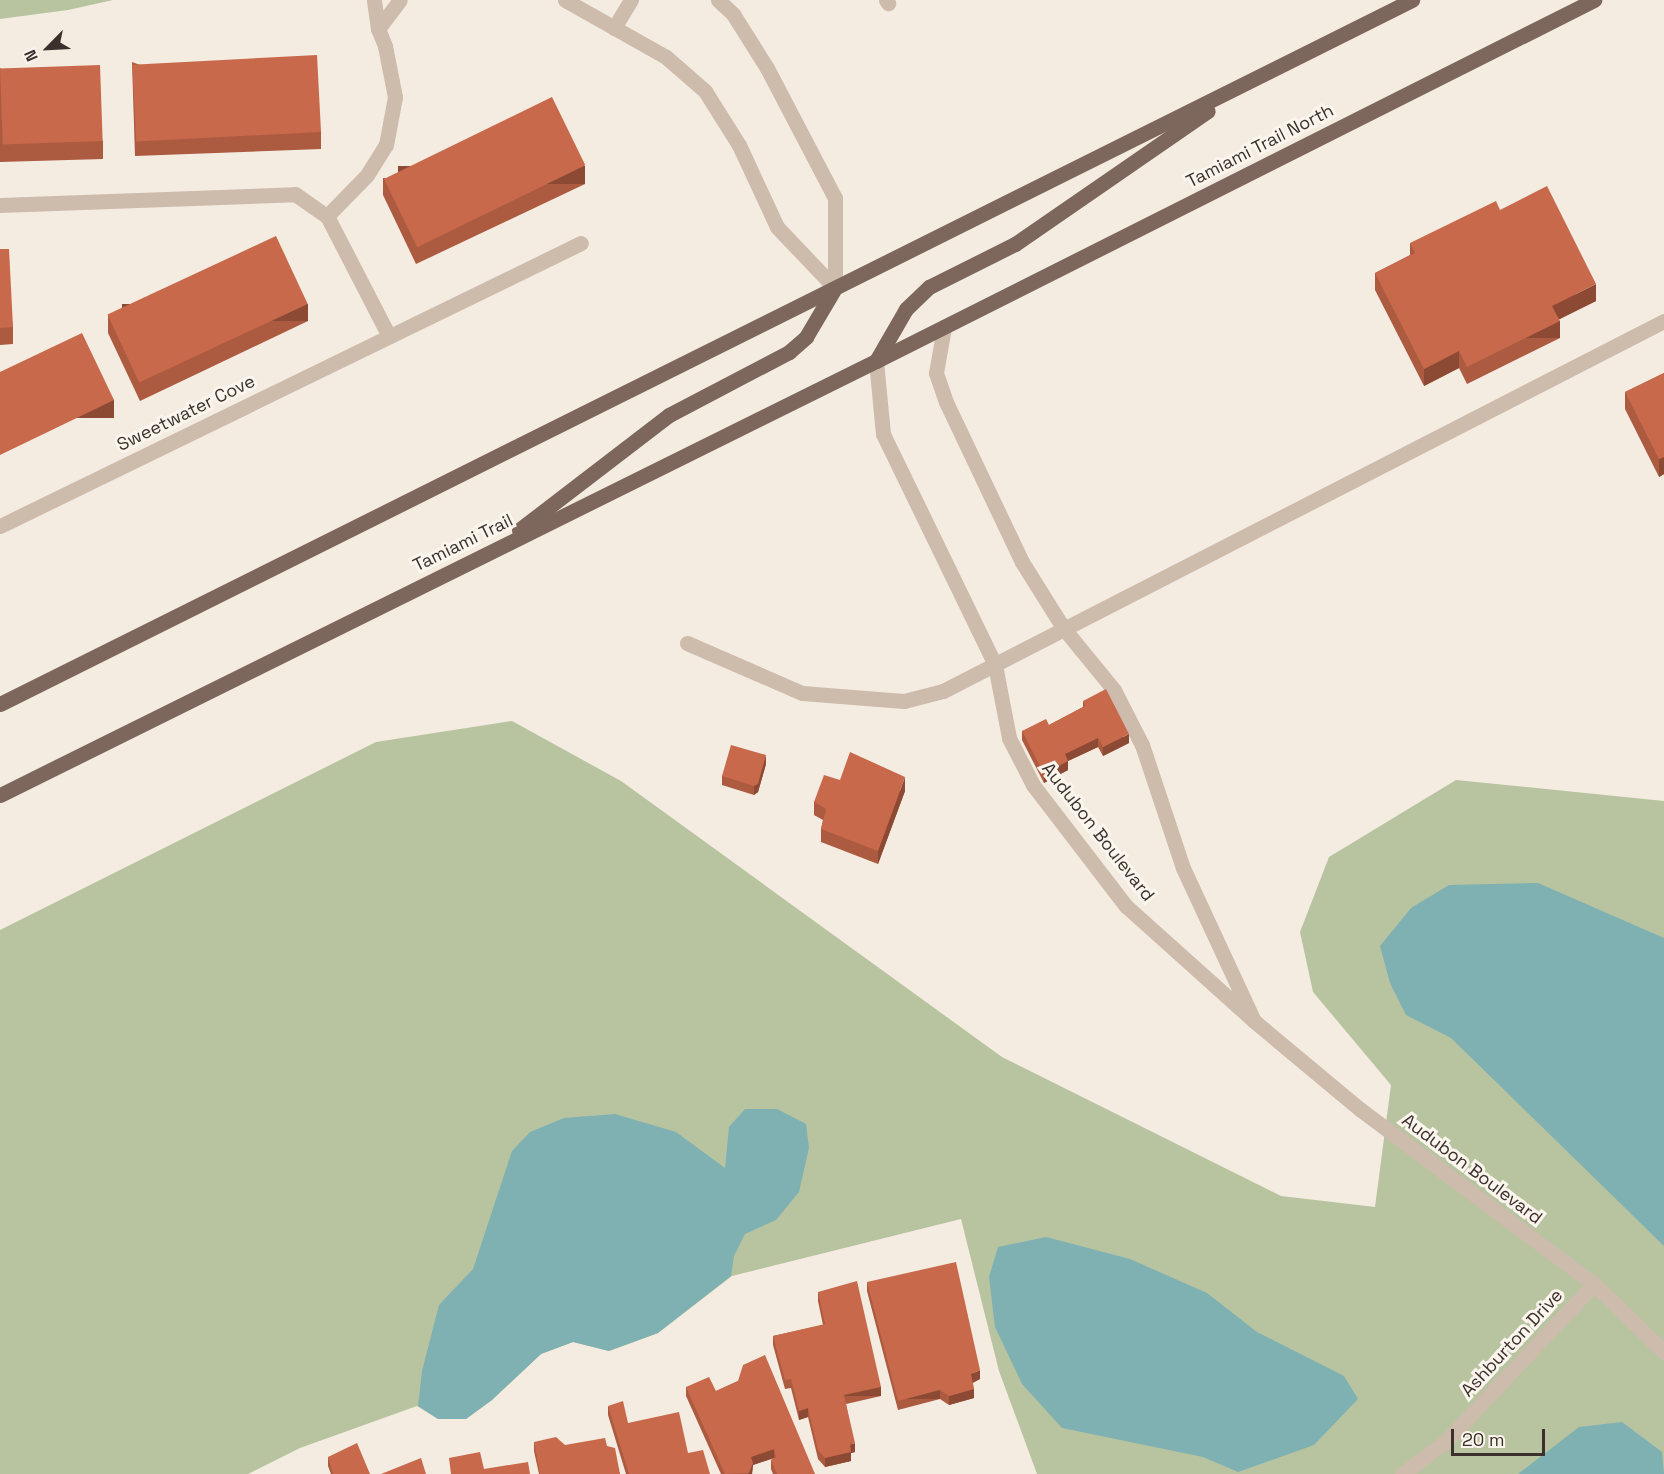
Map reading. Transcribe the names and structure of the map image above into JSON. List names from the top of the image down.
{
  "streets": {
    "main road": ["Tamiami Trail North", "Tamiami Trail"],
    "street": ["Sweetwater Cove", "Audubon Boulevard", "Ashburton Drive"]
  },
  "crossings": [
    ["Tamiami Trail North", "Tamiami Trail"],
    ["Tamiami Trail North", "Audubon Boulevard"],
    ["Tamiami Trail", "Audubon Boulevard"],
    ["Audubon Boulevard", "Ashburton Drive"]
  ],
  "scale_bar": "20 m",
  "north": "bottom left"
}
